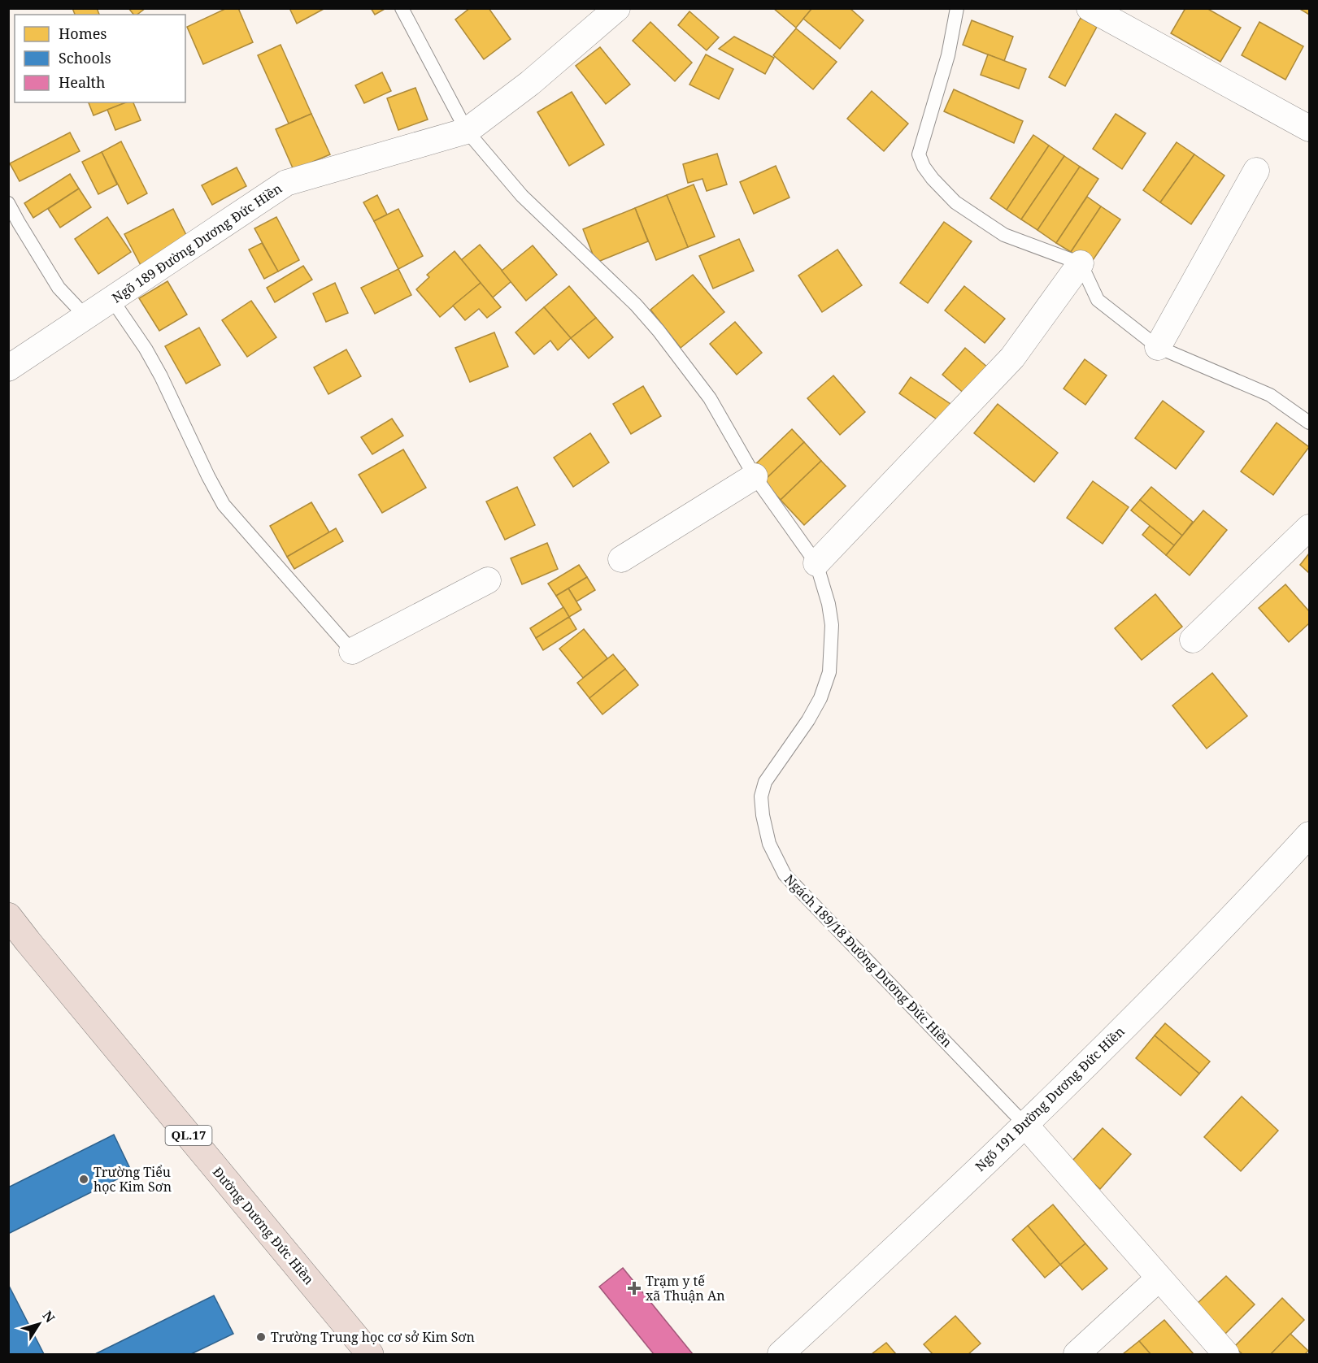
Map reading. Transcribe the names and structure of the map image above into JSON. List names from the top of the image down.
{
  "streets": {
    "highway": ["QL.17", "Đường Dương Đức Hiền"],
    "street": ["Ngõ 189 Đường Dương Đức Hiền", "Ngõ 191 Đường Dương Đức Hiền"],
    "lane": ["Ngách 189/18 Đường Dương Đức Hiền"]
  },
  "crossings": [
    ["Ngõ 189 Đường Dương Đức Hiền", "Ngách 189/18 Đường Dương Đức Hiền"],
    ["Ngách 189/18 Đường Dương Đức Hiền", "Ngõ 191 Đường Dương Đức Hiền"]
  ],
  "places": {
    "other": ["Trường Tiểu học Kim Sơn", "Trường Trung học cơ sở Kim Sơn"],
    "health": ["Trạm y tế xã Thuận An"]
  },
  "legend": ["Homes", "Schools", "Health"],
  "north": "top right"
}
